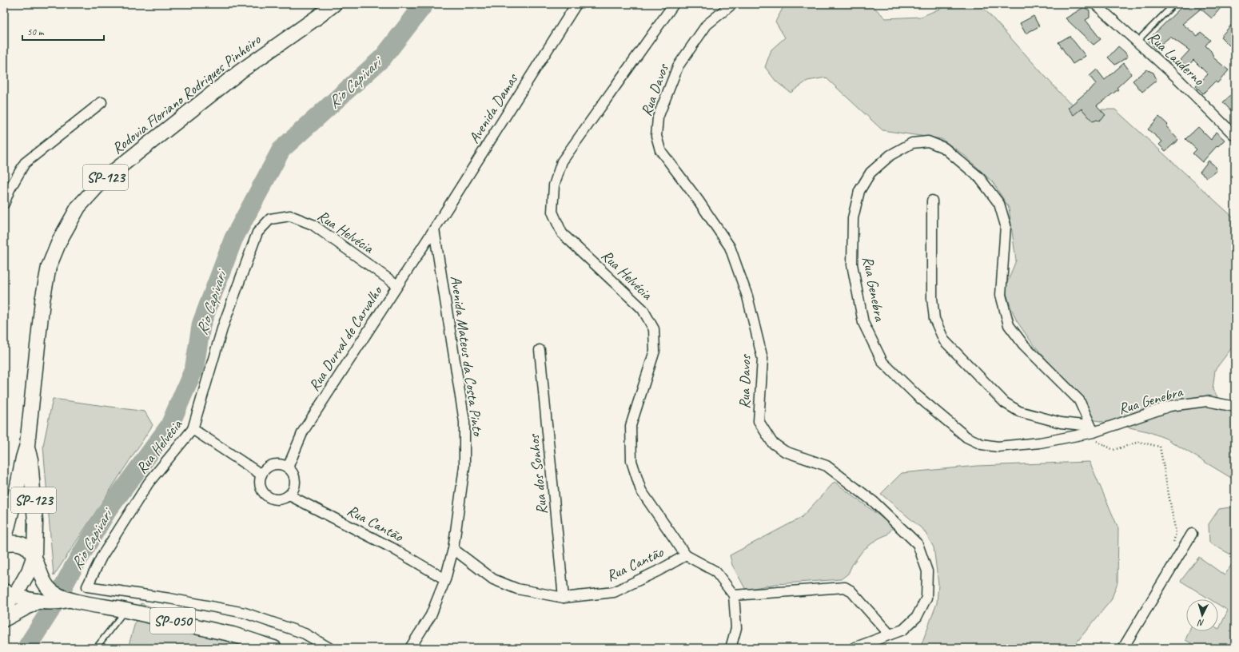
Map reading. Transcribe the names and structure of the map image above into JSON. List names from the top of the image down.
{
  "streets": {
    "main road": ["Rodovia Floriano Rodrigues Pinheiro", "SP-123", "SP-050"],
    "street": [
      "Rua Lauderno",
      "Rua Davos",
      "Avenida Damas",
      "Rua Helvécia",
      "Rua Genebra",
      "Rua Durval de Carvalho",
      "Avenida Mateus da Costa Pinto",
      "Rua dos Sonhos",
      "Rua Cantão"
    ]
  },
  "crossings": [
    ["Rodovia Floriano Rodrigues Pinheiro", "SP-123"],
    ["Avenida Damas", "Rua Durval de Carvalho"],
    ["Avenida Damas", "Avenida Mateus da Costa Pinto"],
    ["SP-123", "SP-050"],
    ["Rua Helvécia", "Rua Durval de Carvalho"],
    ["Rua Helvécia", "Rua Cantão"],
    ["Rua Helvécia", "SP-050"],
    ["Rua Durval de Carvalho", "Avenida Mateus da Costa Pinto"],
    ["Rua Durval de Carvalho", "Rua Cantão"],
    ["Avenida Mateus da Costa Pinto", "Rua Cantão"],
    ["Rua dos Sonhos", "Rua Cantão"]
  ],
  "water": ["Rio Capivari"],
  "scale_bar": "50 m",
  "north": "bottom"
}
